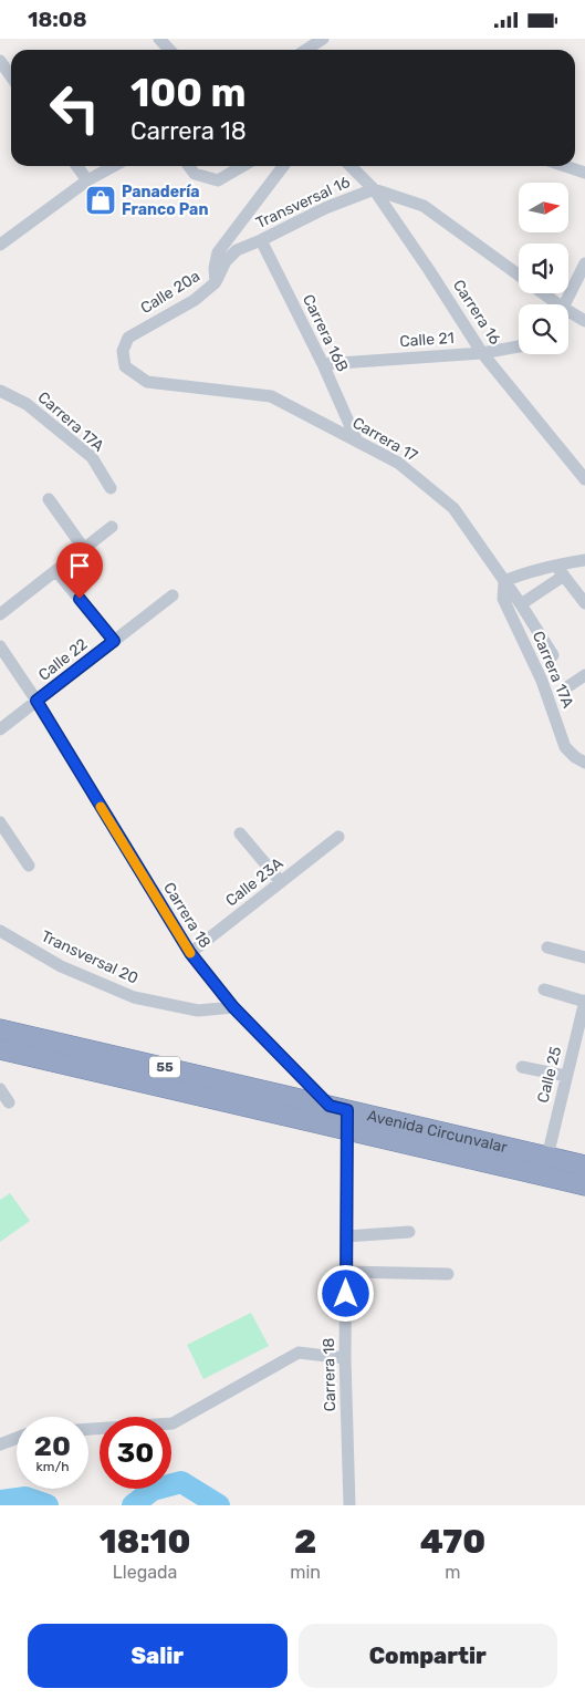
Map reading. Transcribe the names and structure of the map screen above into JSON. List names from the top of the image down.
{
  "streets": {
    "highway": ["55", "Avenida Circunvalar"],
    "street": [
      "Transversal 16",
      "Calle 20a",
      "Carrera 16",
      "Carrera 16B",
      "Calle 21",
      "Carrera 17A",
      "Carrera 17",
      "Calle 22",
      "Calle 23A",
      "Carrera 18",
      "Transversal 20",
      "Calle 25"
    ]
  },
  "crossings": [
    ["Transversal 16", "Calle 20a"],
    ["Transversal 16", "Carrera 16"],
    ["Transversal 16", "Carrera 16B"],
    ["Calle 20a", "Carrera 17"],
    ["Carrera 16", "Calle 21"],
    ["Carrera 16B", "Calle 21"],
    ["Carrera 16B", "Carrera 17"],
    ["Carrera 17A", "Carrera 17"],
    ["Calle 22", "Carrera 18"],
    ["Calle 23A", "Carrera 18"],
    ["Carrera 18", "Transversal 20"],
    ["Carrera 18", "Avenida Circunvalar"],
    ["Calle 25", "Avenida Circunvalar"]
  ],
  "places": {
    "shop": ["Panadería Franco Pan"]
  },
  "north": "right",
  "page": {
    "status": "18:08",
    "turn": ["100 m", "Carrera 18"],
    "speed": "20 km/h",
    "limit": "30",
    "eta": [
      "18:10",
      "Llegada",
      "2",
      "min",
      "470",
      "m"
    ],
    "buttons": ["Salir", "Compartir"]
  }
}
